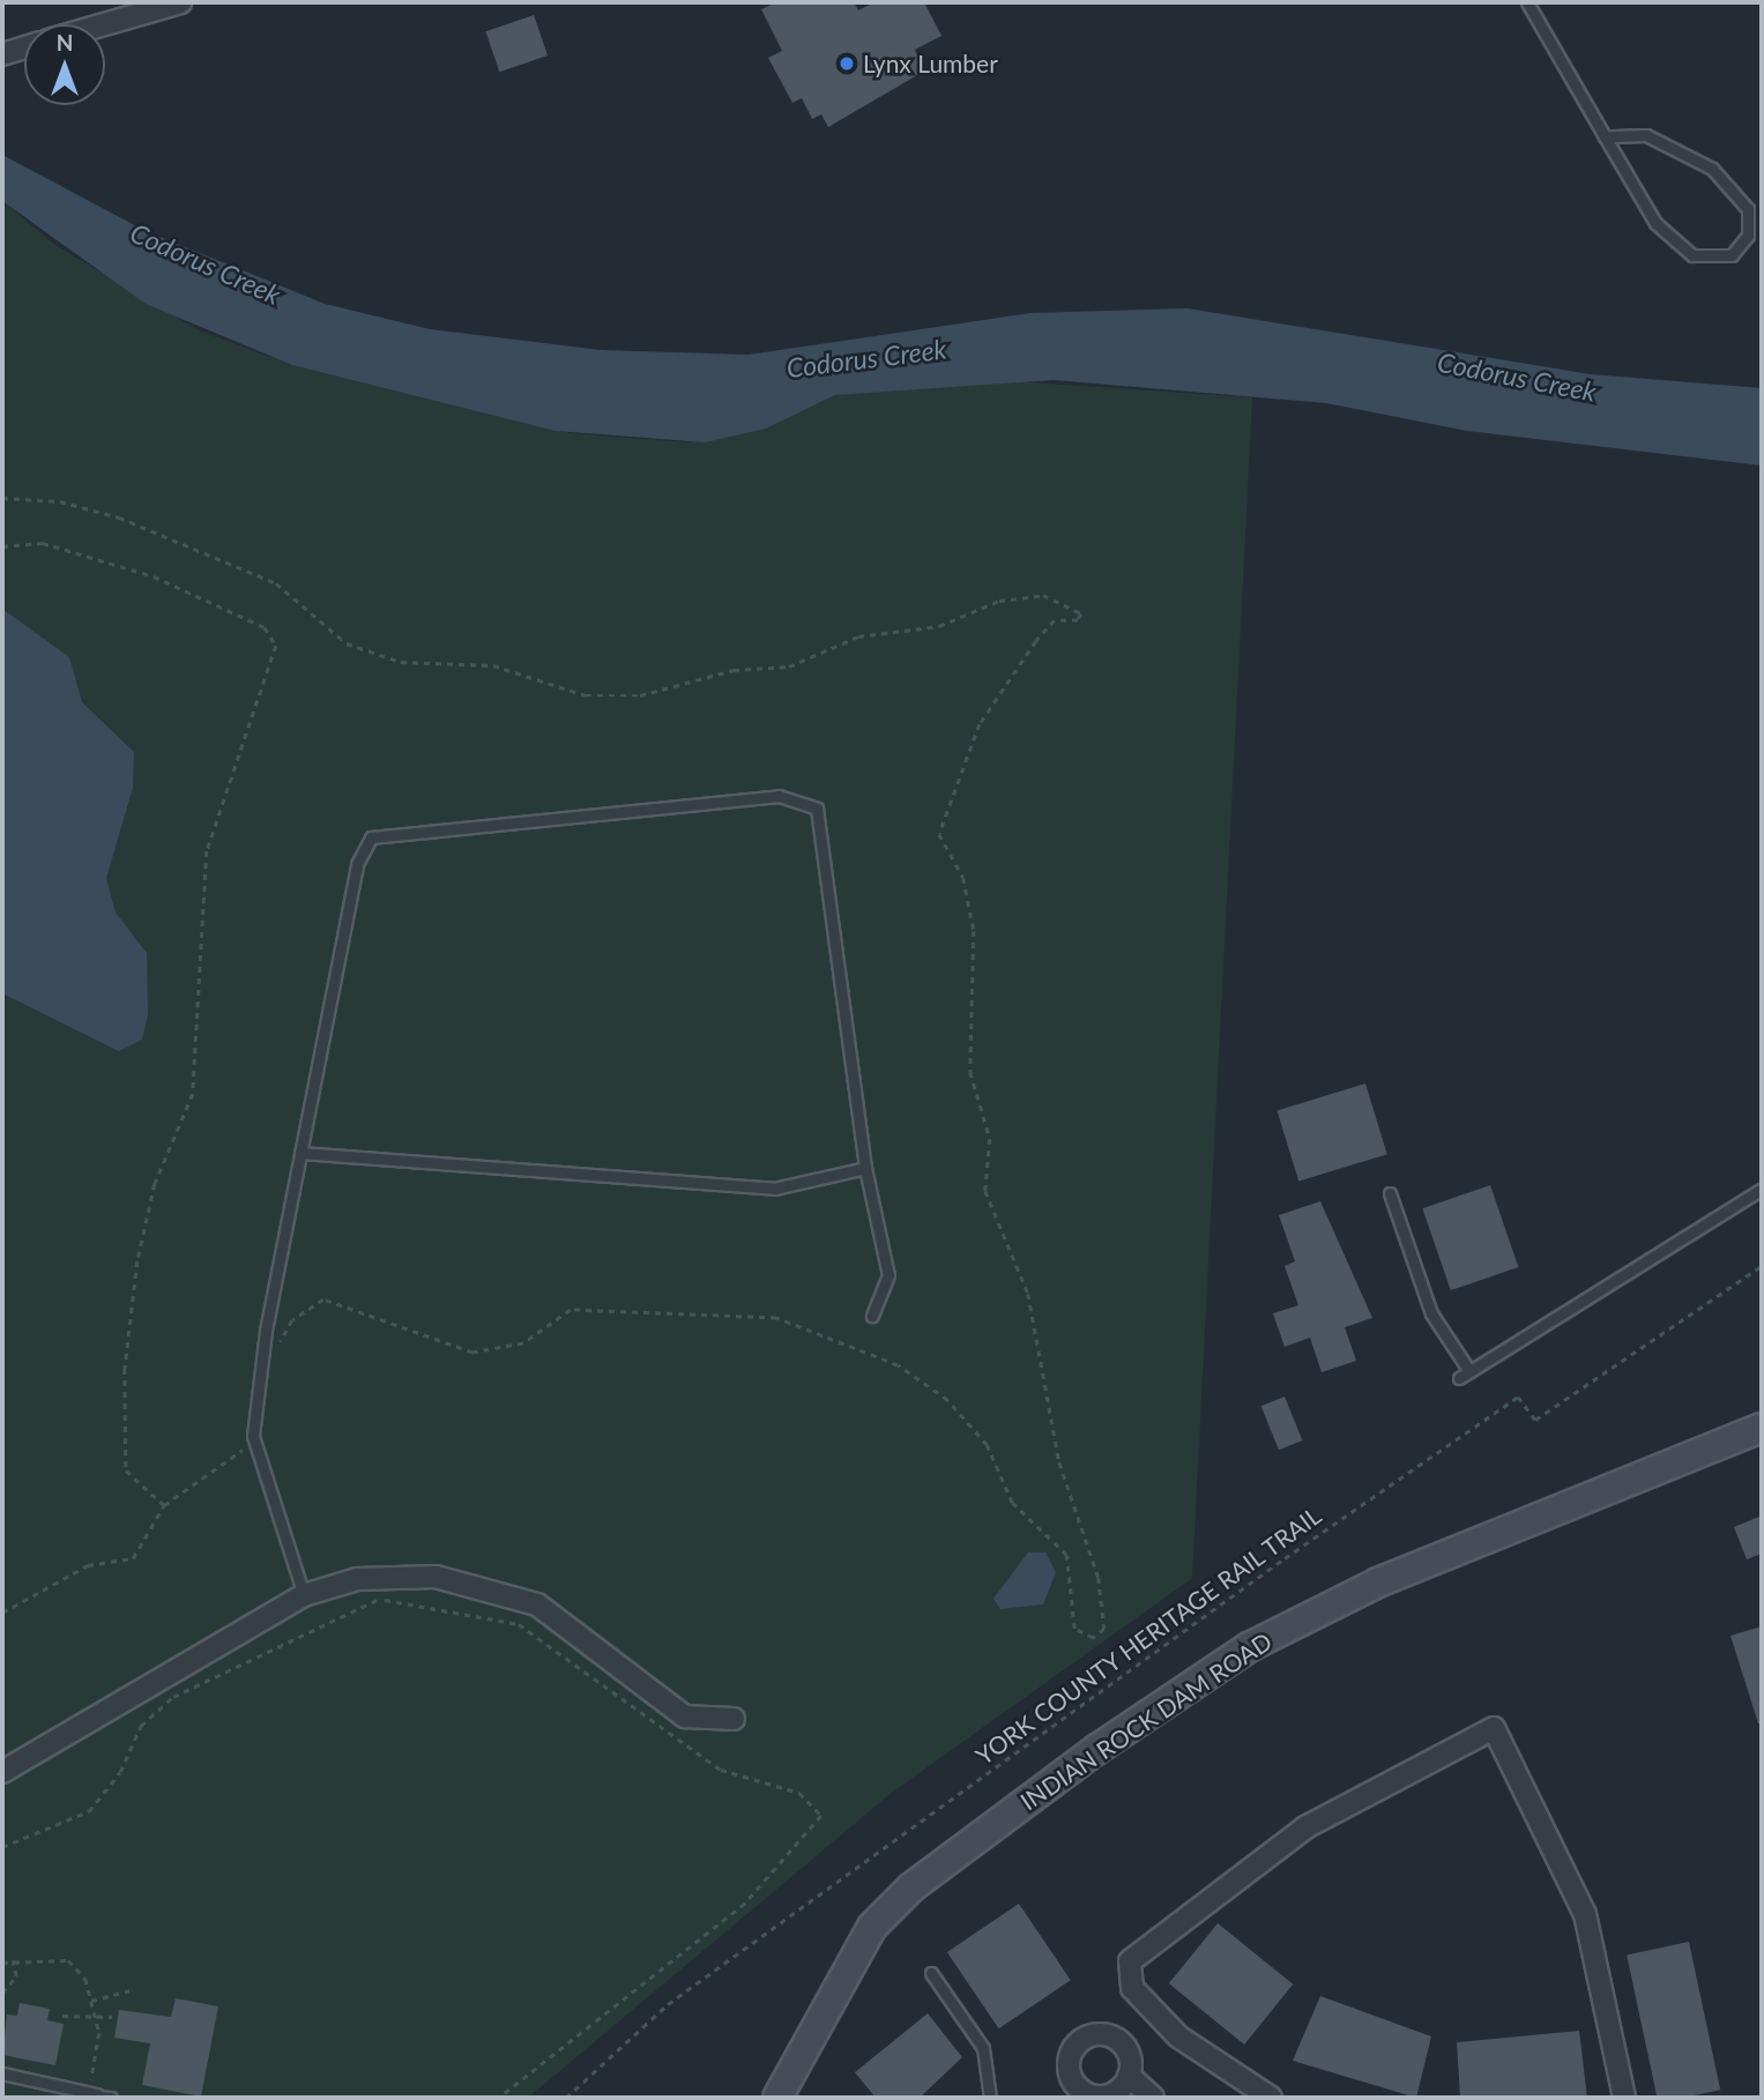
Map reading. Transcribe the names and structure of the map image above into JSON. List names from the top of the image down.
{
  "streets": {
    "street": ["INDIAN ROCK DAM ROAD"],
    "path": ["YORK COUNTY HERITAGE RAIL TRAIL"]
  },
  "water": ["Codorus Creek"],
  "places": ["Lynx Lumber"],
  "north": "top"
}
